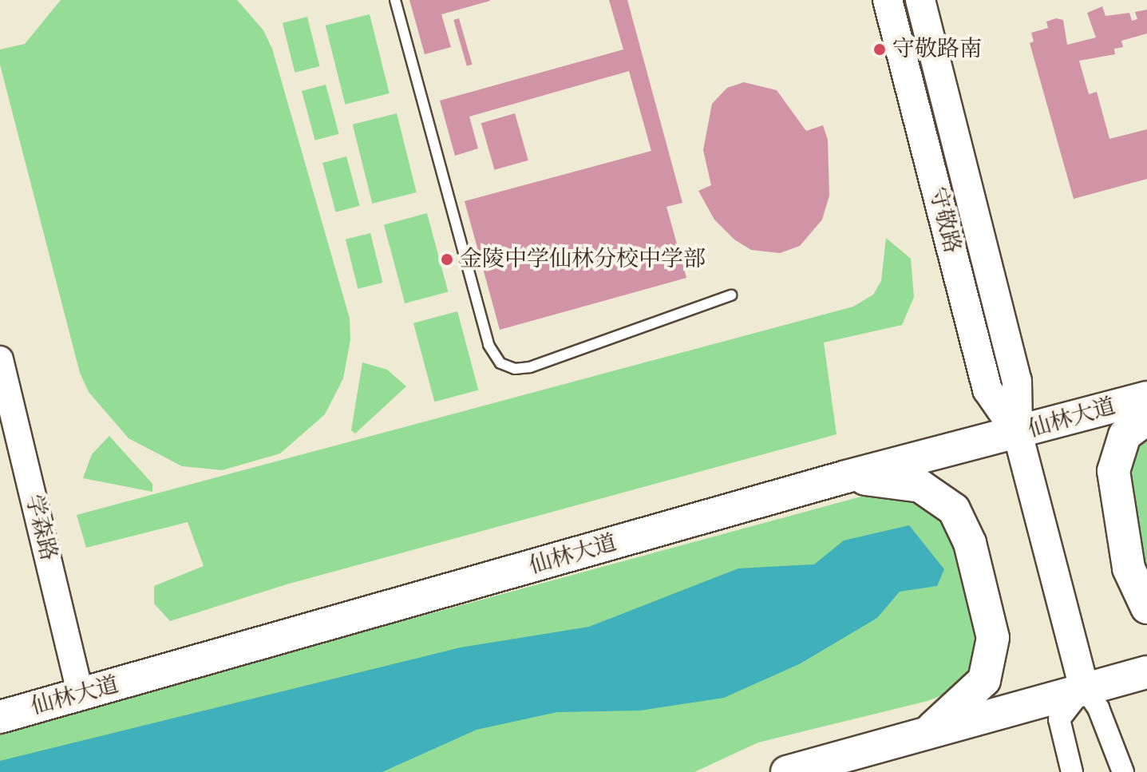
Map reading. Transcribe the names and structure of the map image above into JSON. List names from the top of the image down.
{
  "streets": {
    "main road": ["守敬路", "仙林大道"],
    "street": ["学森路"]
  },
  "crossings": [
    ["守敬路", "仙林大道"],
    ["仙林大道", "学森路"]
  ],
  "places": ["守敬路南", "金陵中学仙林分校中学部"]
}
